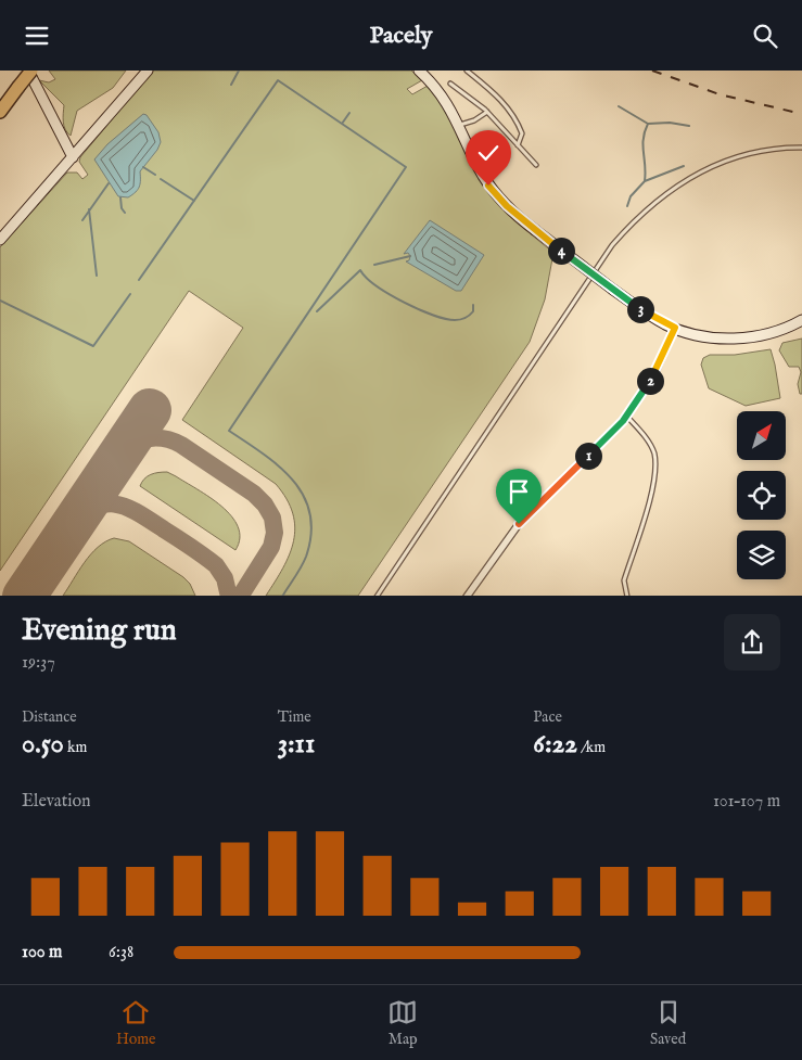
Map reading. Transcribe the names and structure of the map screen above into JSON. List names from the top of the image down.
{
  "north": "top right",
  "page": {
    "header": "Pacely",
    "pins": [
      "4",
      "3",
      "2",
      "1"
    ],
    "heading": ["Evening run", "19:37"],
    "stats": [
      ["Distance", "0.50 km"],
      ["Time", "3:11"],
      ["Pace", "6:22 /km"]
    ],
    "chart": ["Elevation", "101–107 m"],
    "list": [
      {
        "name": "100 m",
        "note": "6:38"
      }
    ],
    "tabs": ["Home", "Map", "Saved"]
  }
}
